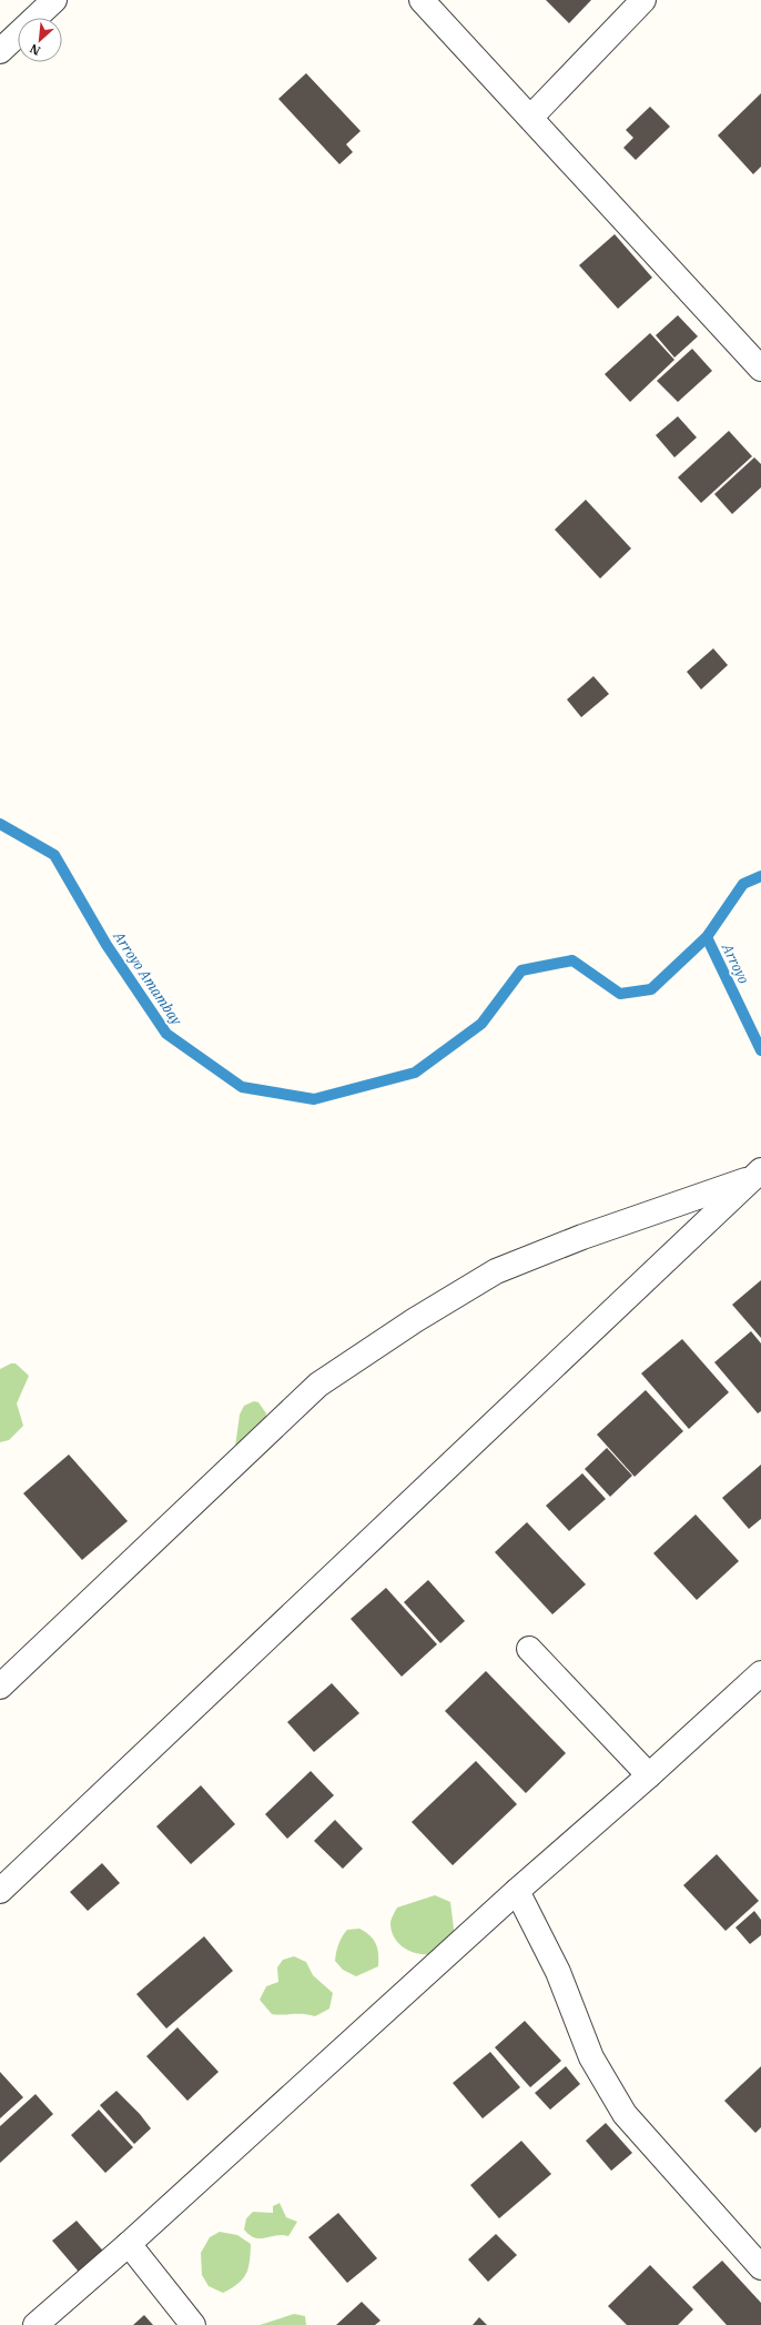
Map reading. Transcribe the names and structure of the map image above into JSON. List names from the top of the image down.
{
  "water": ["Arroyo", "Arroyo Amambay"],
  "north": "bottom left"
}
